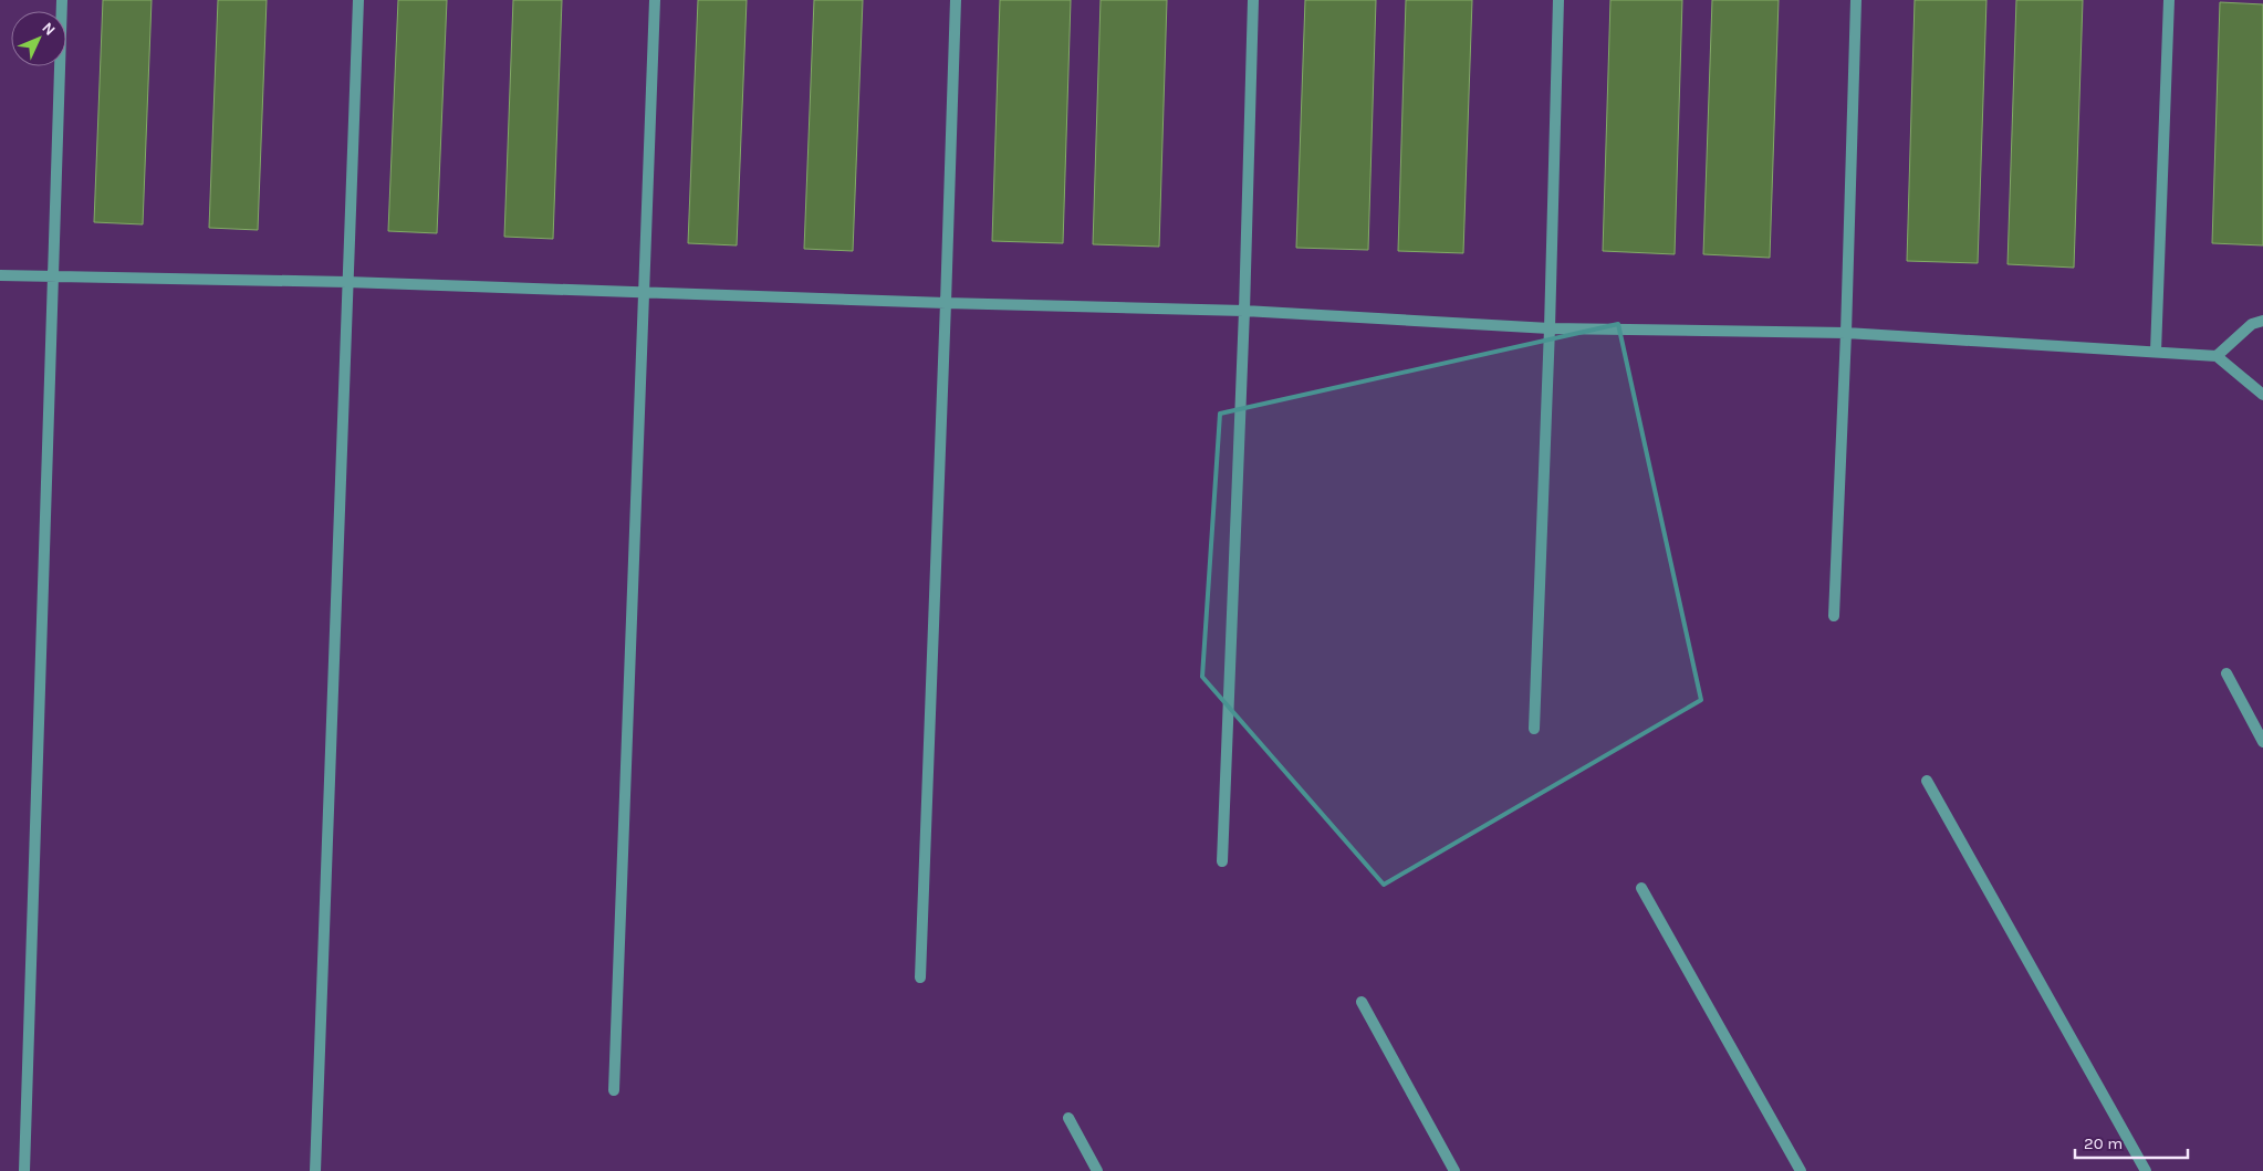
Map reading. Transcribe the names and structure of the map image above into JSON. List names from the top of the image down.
{
  "scale_bar": "20 m",
  "north": "top right"
}
